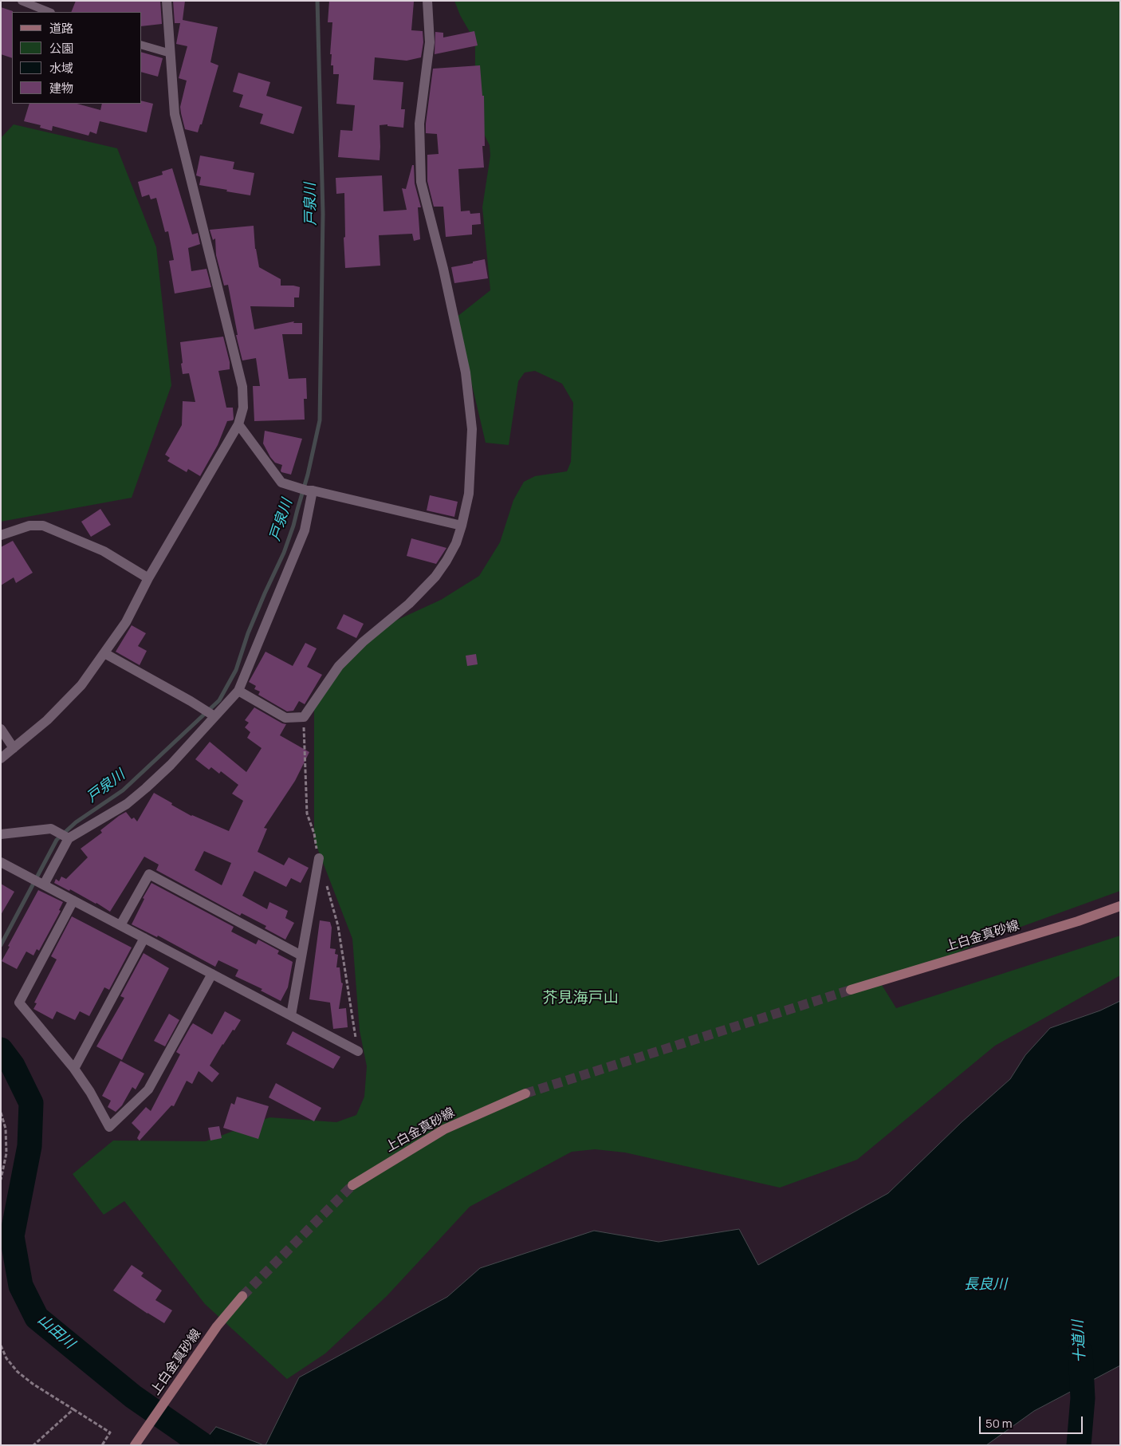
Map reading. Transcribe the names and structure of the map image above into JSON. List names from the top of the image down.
{
  "streets": {
    "main road": ["上白金真砂線"]
  },
  "districts": ["芥見海戸山"],
  "water": [
    "戸泉川",
    "長良川",
    "山田川",
    "十道川"
  ],
  "legend": [
    "道路",
    "公園",
    "水域",
    "建物"
  ],
  "scale_bar": "50 m"
}
